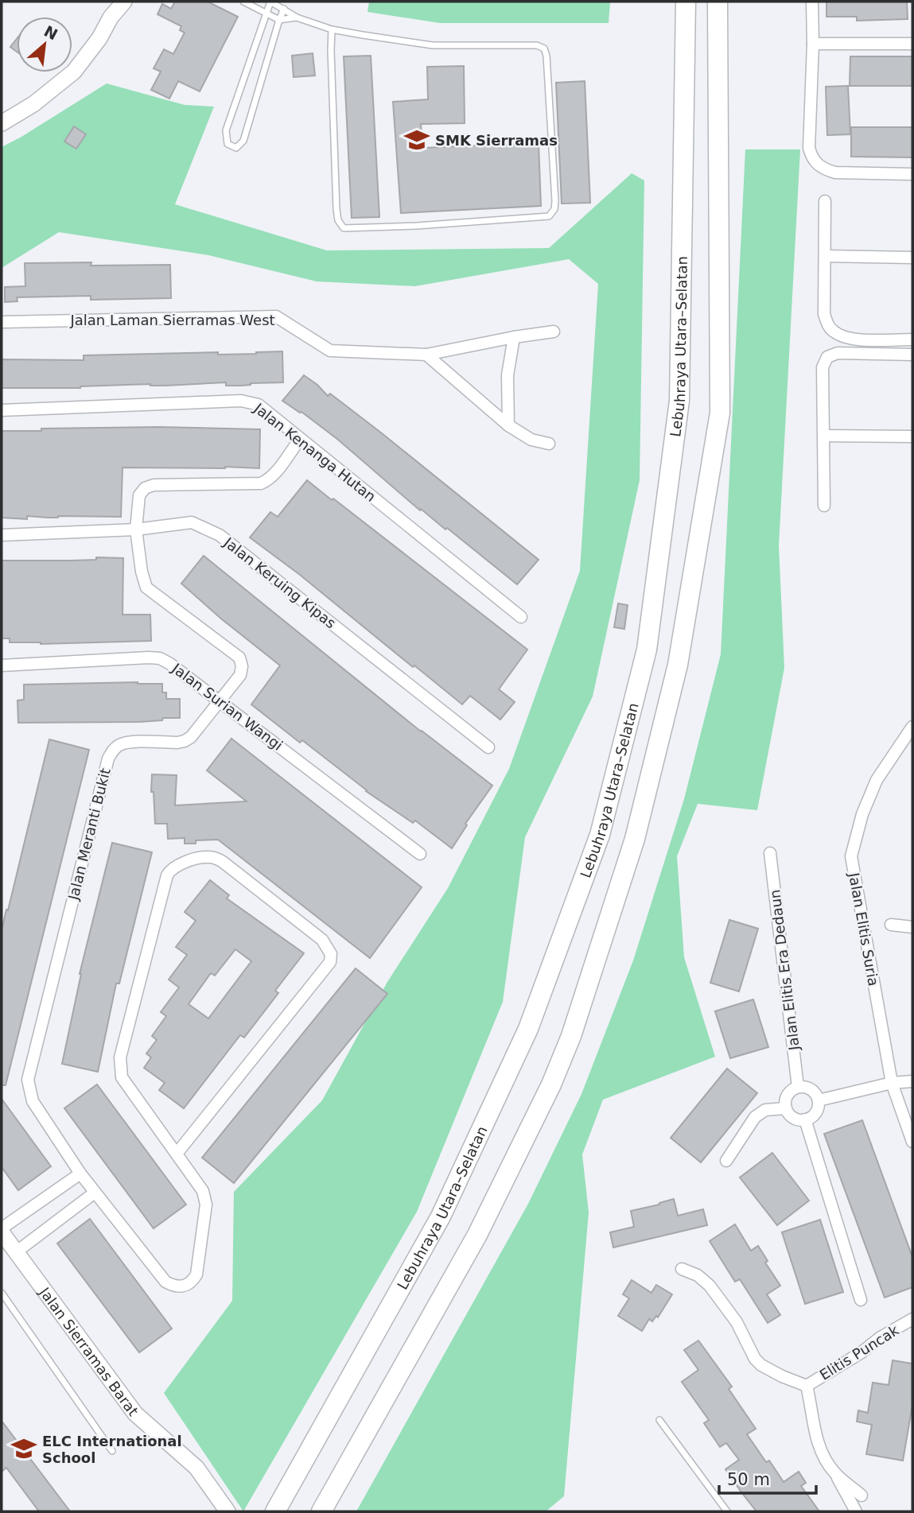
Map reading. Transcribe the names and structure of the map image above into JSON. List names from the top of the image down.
{
  "streets": {
    "highway": ["Lebuhraya Utara–Selatan"],
    "street": [
      "Jalan Laman Sierramas West",
      "Jalan Kenanga Hutan",
      "Jalan Keruing Kipas",
      "Jalan Surian Wangi",
      "Jalan Meranti Bukit",
      "Jalan Elitis Suria",
      "Jalan Elitis Era Dedaun",
      "Jalan Sierramas Barat",
      "Elitis Puncak"
    ]
  },
  "crossings": [
    ["Jalan Kenanga Hutan", "Jalan Meranti Bukit"],
    ["Jalan Keruing Kipas", "Jalan Meranti Bukit"],
    ["Jalan Surian Wangi", "Jalan Meranti Bukit"]
  ],
  "places": {
    "school or university": ["SMK Sierramas", "ELC International School"]
  },
  "scale_bar": "50 m",
  "north": "top right"
}
